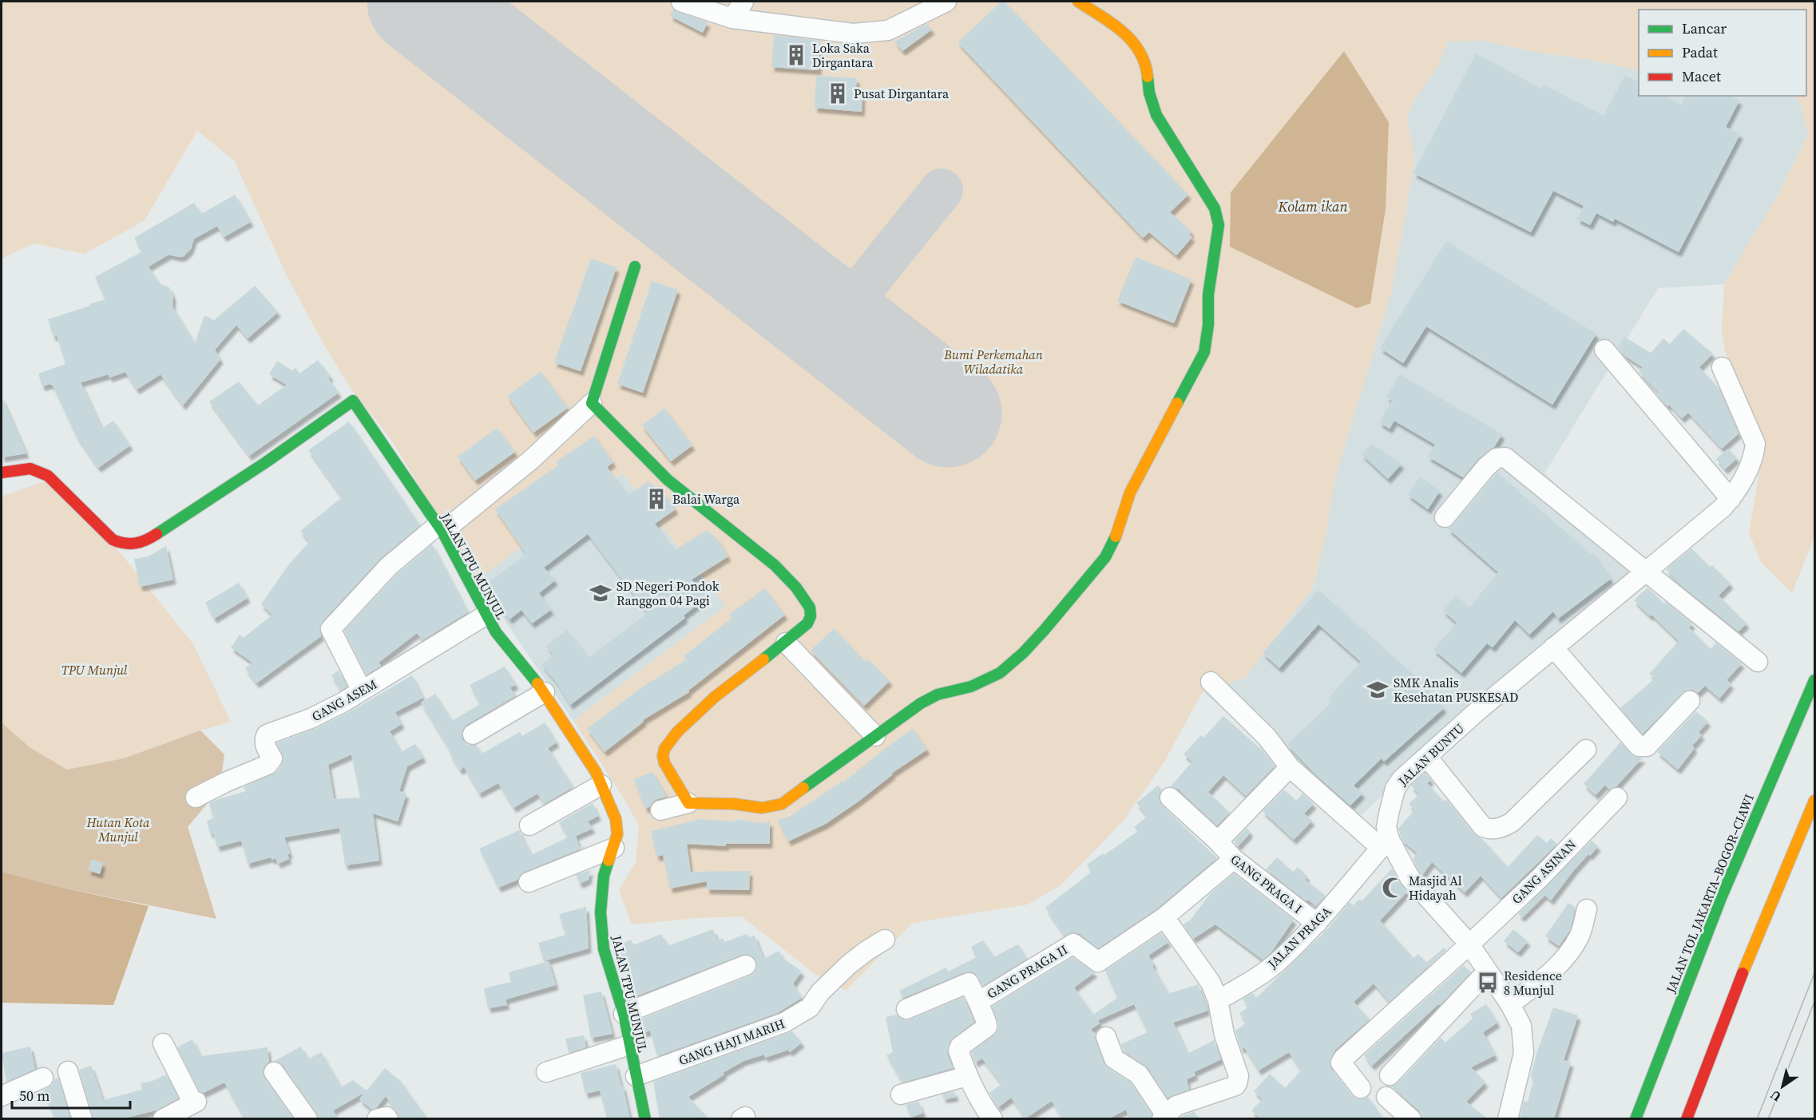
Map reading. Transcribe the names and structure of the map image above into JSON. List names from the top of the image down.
{
  "streets": {
    "main road": ["JALAN TPU MUNJUL", "JALAN TOL JAKARTA–BOGOR–CIAWI"],
    "street": [
      "GANG ASEM",
      "JALAN BUNTU",
      "GANG ASINAN",
      "GANG PRAGA I",
      "JALAN PRAGA",
      "GANG PRAGA II",
      "GANG HAJI MARIH"
    ]
  },
  "crossings": [
    ["JALAN TPU MUNJUL", "GANG ASEM"],
    ["JALAN TPU MUNJUL", "GANG HAJI MARIH"],
    ["JALAN BUNTU", "GANG ASINAN"],
    ["JALAN BUNTU", "JALAN PRAGA"],
    ["GANG PRAGA I", "JALAN PRAGA"]
  ],
  "water": ["Kolam ikan"],
  "parks": ["Bumi Perkemahan Wiladatika", "TPU Munjul", "Hutan Kota Munjul"],
  "places": {
    "building": ["Loka Saka Dirgantara", "Pusat Dirgantara", "Balai Warga"],
    "school or university": ["SD Negeri Pondok Ranggon 04 Pagi", "SMK Analis Kesehatan PUSKESAD"],
    "mosque": ["Masjid Al Hidayah"],
    "bus stop": ["Residence 8 Munjul"]
  },
  "legend": ["Lancar", "Padat", "Macet"],
  "scale_bar": "50 m",
  "north": "bottom left"
}
